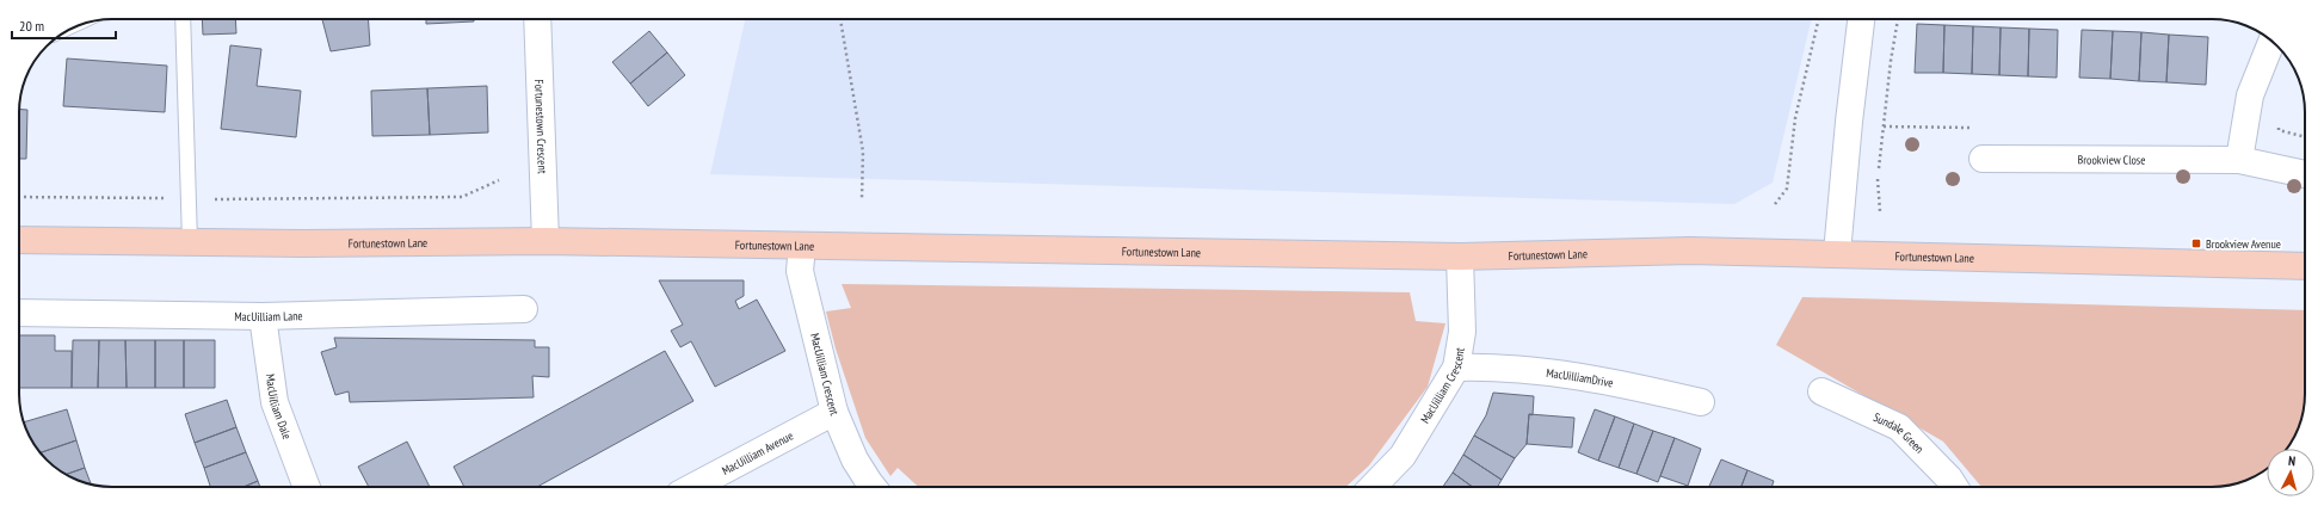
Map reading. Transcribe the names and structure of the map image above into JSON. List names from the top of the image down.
{
  "streets": {
    "street": [
      "Fortunestown Crescent",
      "Brookview Close",
      "Fortunestown Lane",
      "MacUilliam Lane",
      "MacUilliam Crescent",
      "MacUilliamDrive",
      "MacUilliam Dale",
      "Sundale Green",
      "MacUilliam Avenue"
    ]
  },
  "crossings": [
    ["Fortunestown Crescent", "Fortunestown Lane"],
    ["Fortunestown Lane", "MacUilliam Crescent"],
    ["MacUilliam Lane", "MacUilliam Dale"],
    ["MacUilliam Crescent", "MacUilliamDrive"],
    ["MacUilliam Crescent", "MacUilliam Avenue"]
  ],
  "places": {
    "transit": ["Brookview Avenue"]
  },
  "scale_bar": "20 m",
  "north": "top"
}
